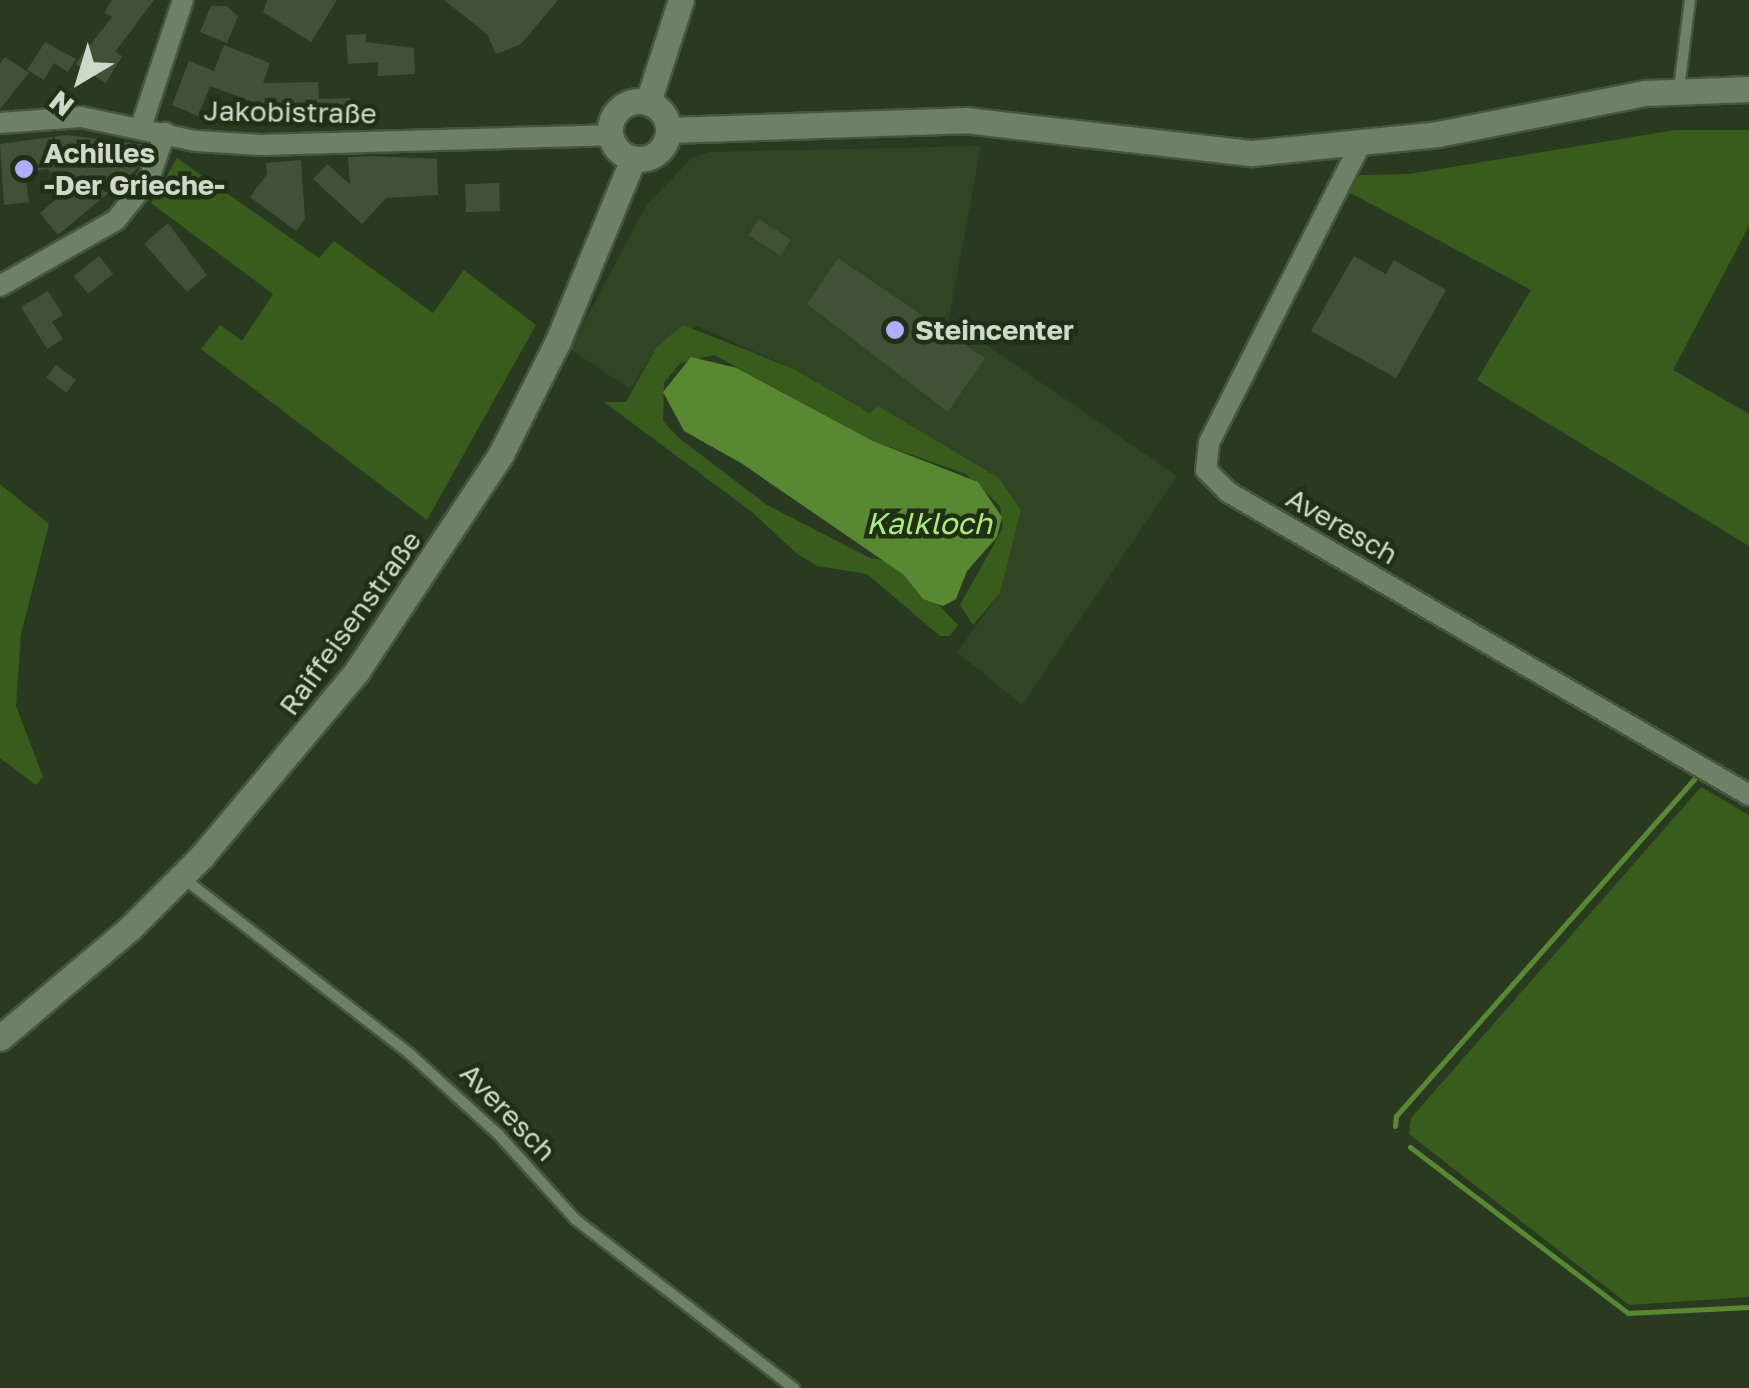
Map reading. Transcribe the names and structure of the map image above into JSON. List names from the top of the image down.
{
  "streets": {
    "street": ["Jakobistraße", "Averesch", "Raiffeisenstraße"]
  },
  "crossings": [
    ["Jakobistraße", "Raiffeisenstraße"],
    ["Averesch", "Raiffeisenstraße"]
  ],
  "water": ["Kalkloch"],
  "places": ["Achilles -Der Grieche-", "Steincenter"],
  "north": "bottom left"
}
